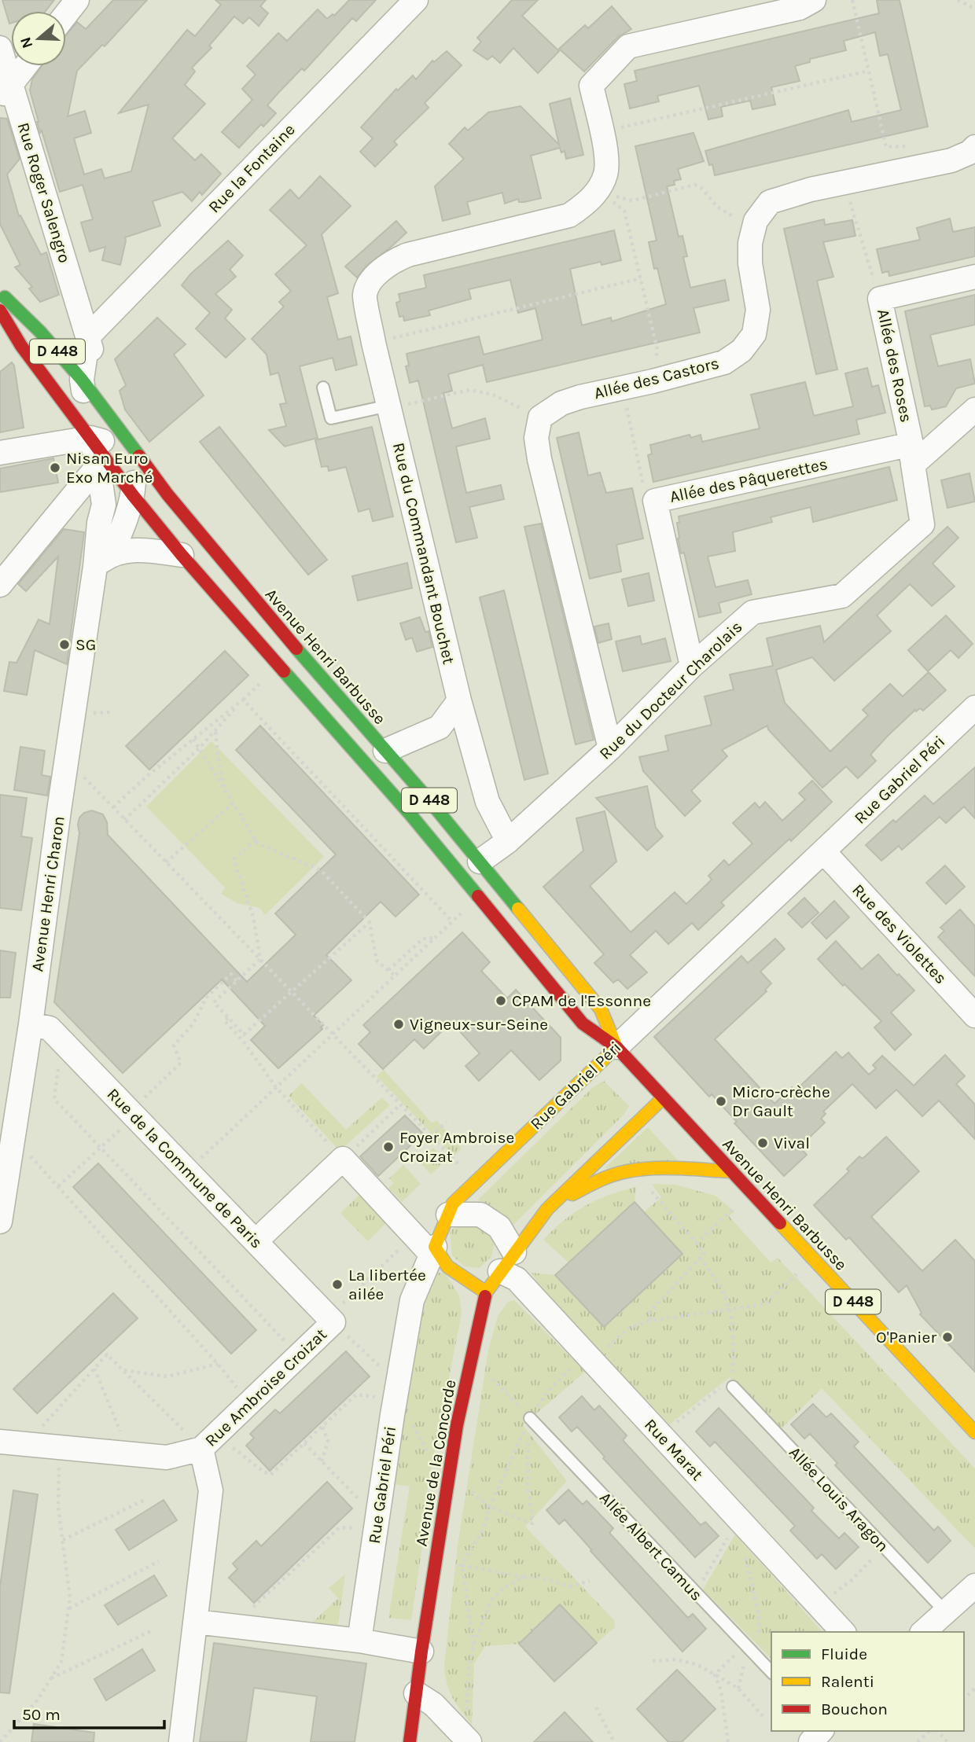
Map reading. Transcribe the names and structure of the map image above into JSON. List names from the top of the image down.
{
  "streets": {
    "main road": [
      "D 448",
      "Avenue Henri Barbusse",
      "Rue Gabriel Péri",
      "Avenue de la Concorde"
    ],
    "street": [
      "Rue la Fontaine",
      "Rue Roger Salengro",
      "Allée des Roses",
      "Allée des Castors",
      "Allée des Pâquerettes",
      "Rue du Commandant Bouchet",
      "Rue du Docteur Charolais",
      "Avenue Henri Charon",
      "Rue des Violettes",
      "Rue de la Commune de Paris",
      "Rue Ambroise Croizat",
      "Rue Marat"
    ],
    "lane": ["Allée Louis Aragon", "Allée Albert Camus"]
  },
  "crossings": [
    ["Rue la Fontaine", "Rue Roger Salengro"],
    ["Rue Roger Salengro", "Avenue Henri Barbusse"],
    ["Rue Roger Salengro", "Avenue Henri Charon"],
    ["Allée des Roses", "Allée des Pâquerettes"],
    ["Allée des Roses", "Rue du Docteur Charolais"],
    ["Allée des Pâquerettes", "Rue du Docteur Charolais"],
    ["Rue du Commandant Bouchet", "Rue du Docteur Charolais"],
    ["Avenue Henri Barbusse", "Rue du Docteur Charolais"],
    ["Avenue Henri Barbusse", "Rue Gabriel Péri"],
    ["Avenue Henri Barbusse", "Avenue Henri Charon"],
    ["Avenue Henri Barbusse", "Avenue de la Concorde"],
    ["Rue Gabriel Péri", "Rue des Violettes"],
    ["Rue Gabriel Péri", "Rue Marat"],
    ["Rue Gabriel Péri", "Avenue de la Concorde"],
    ["Avenue Henri Charon", "Rue de la Commune de Paris"],
    ["Rue de la Commune de Paris", "Rue Ambroise Croizat"],
    ["Rue Marat", "Avenue de la Concorde"]
  ],
  "places": [
    "Nisan Euro Exo Marché",
    "SG",
    "CPAM de l'Essonne",
    "Vigneux-sur-Seine",
    "Micro-crèche Dr Gault",
    "Vival",
    "Foyer Ambroise Croizat",
    "La libertée ailée",
    "O'Panier"
  ],
  "legend": ["Fluide", "Ralenti", "Bouchon"],
  "scale_bar": "50 m",
  "north": "left"
}
